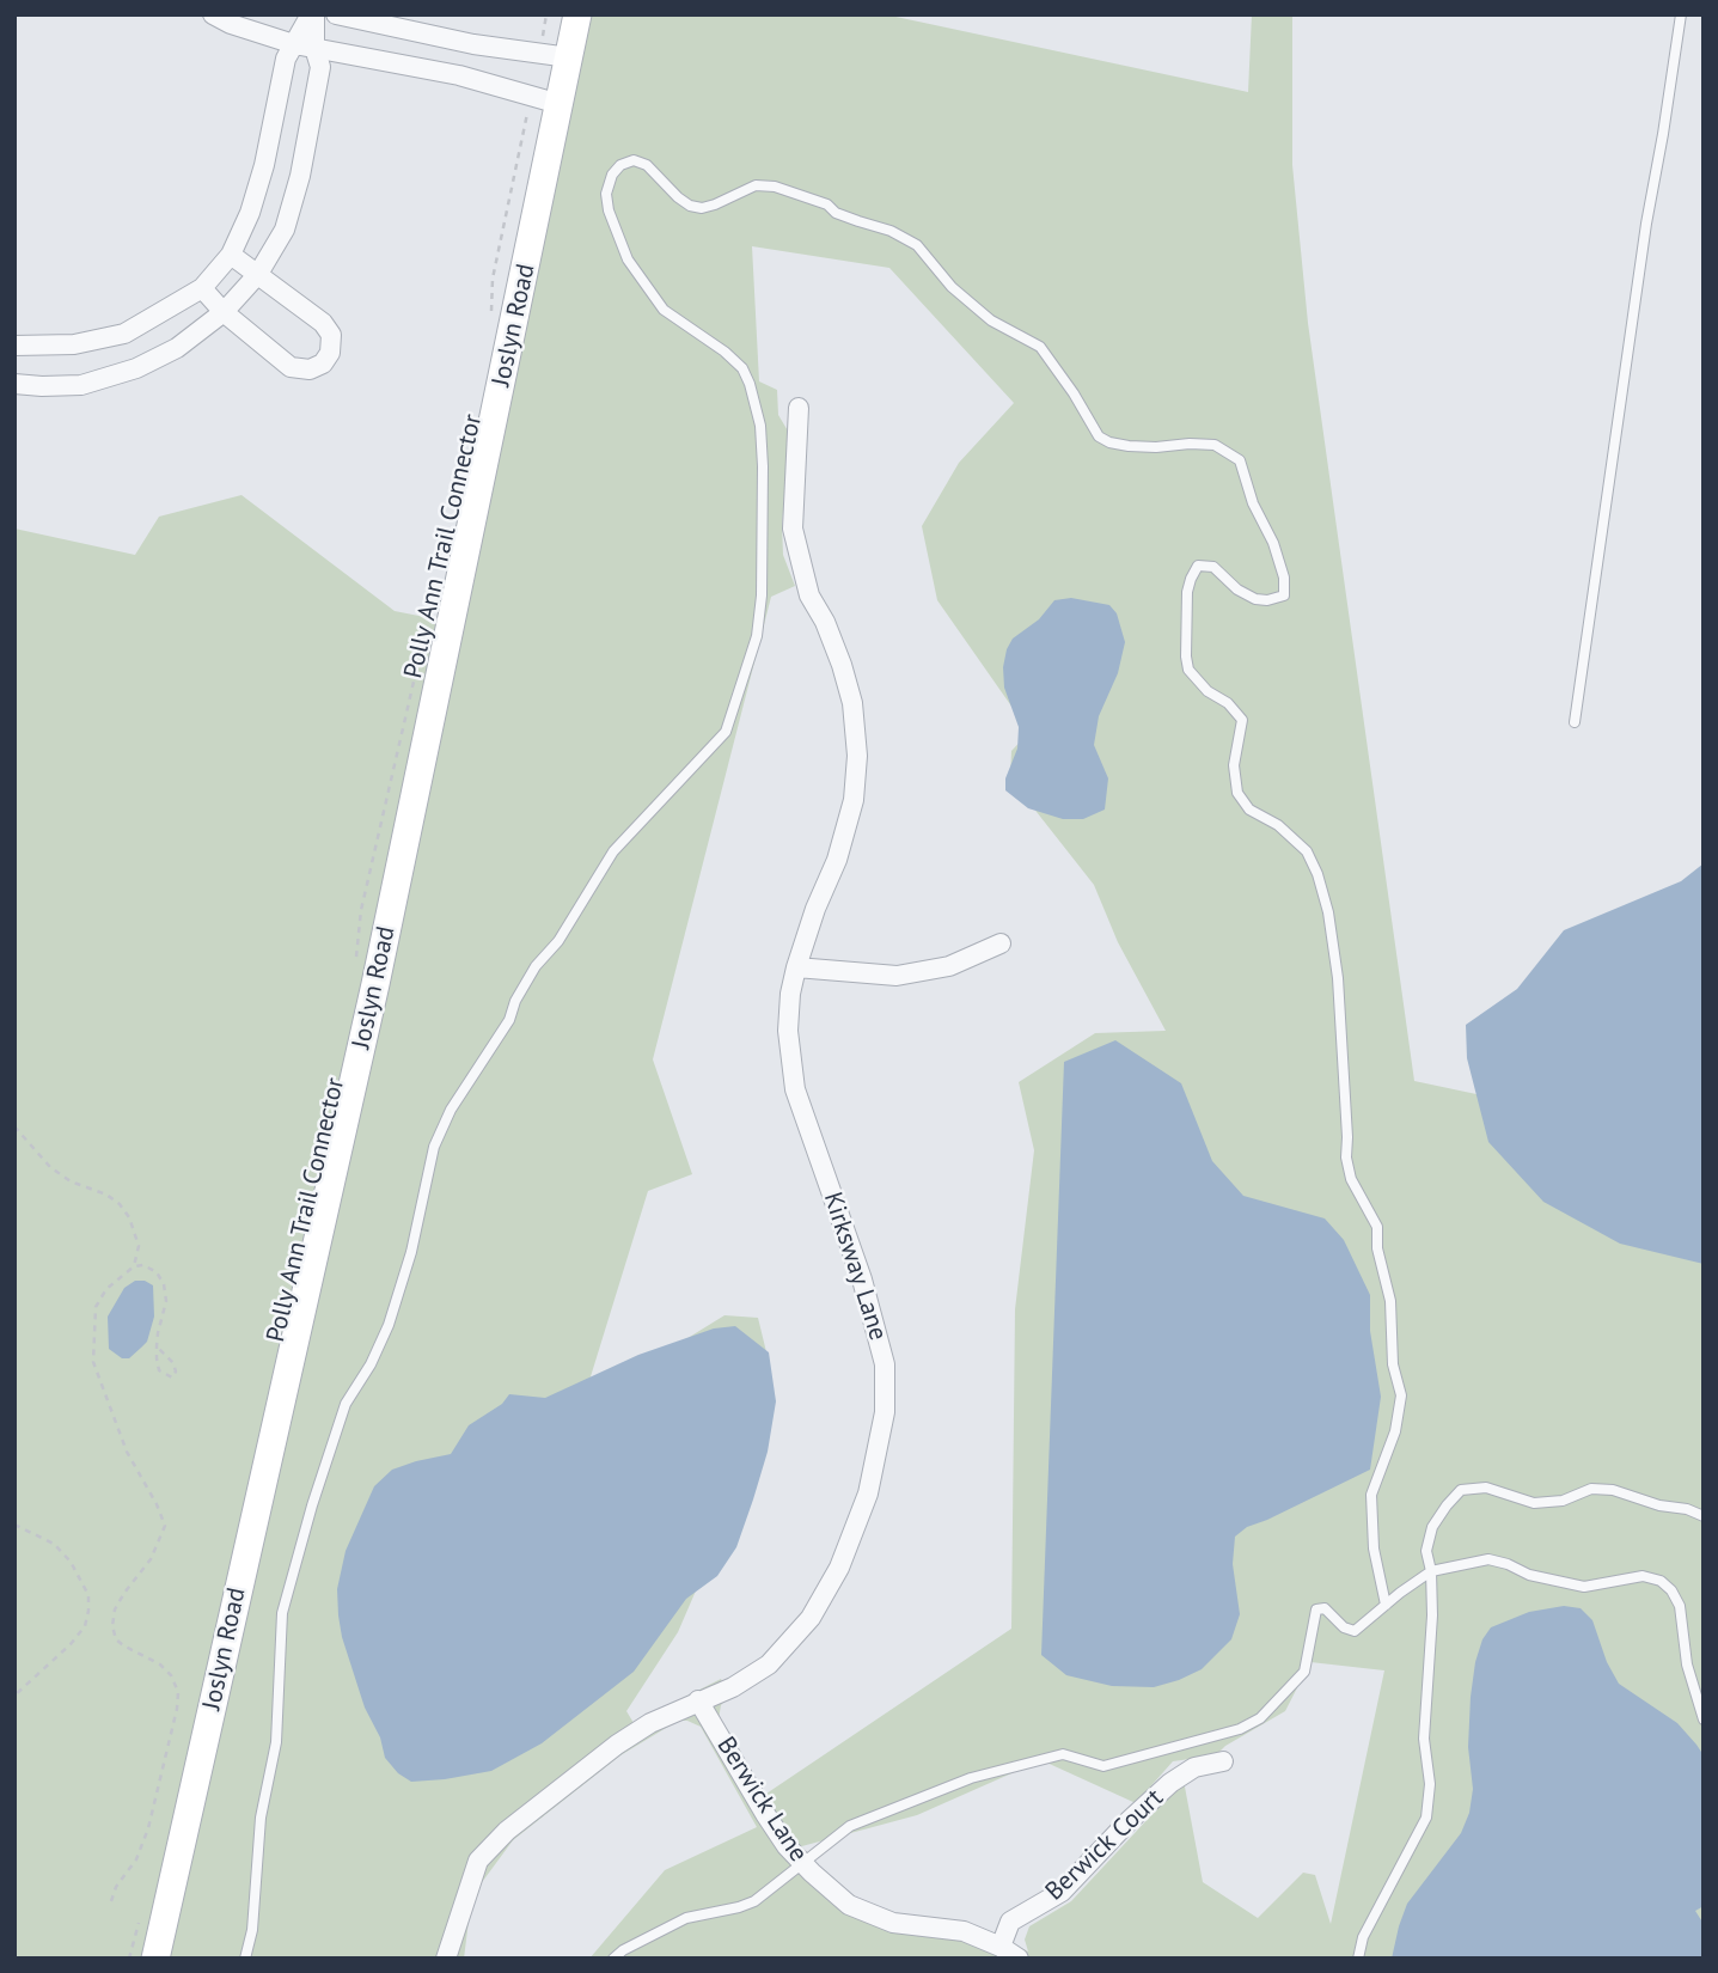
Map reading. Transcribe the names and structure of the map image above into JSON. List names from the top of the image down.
{
  "streets": {
    "street": [
      "Joslyn Road",
      "Kirksway Lane",
      "Berwick Lane",
      "Berwick Court"
    ],
    "path": ["Polly Ann Trail Connector"]
  },
  "crossings": [
    ["Kirksway Lane", "Berwick Lane"],
    ["Berwick Lane", "Berwick Court"]
  ]
}
